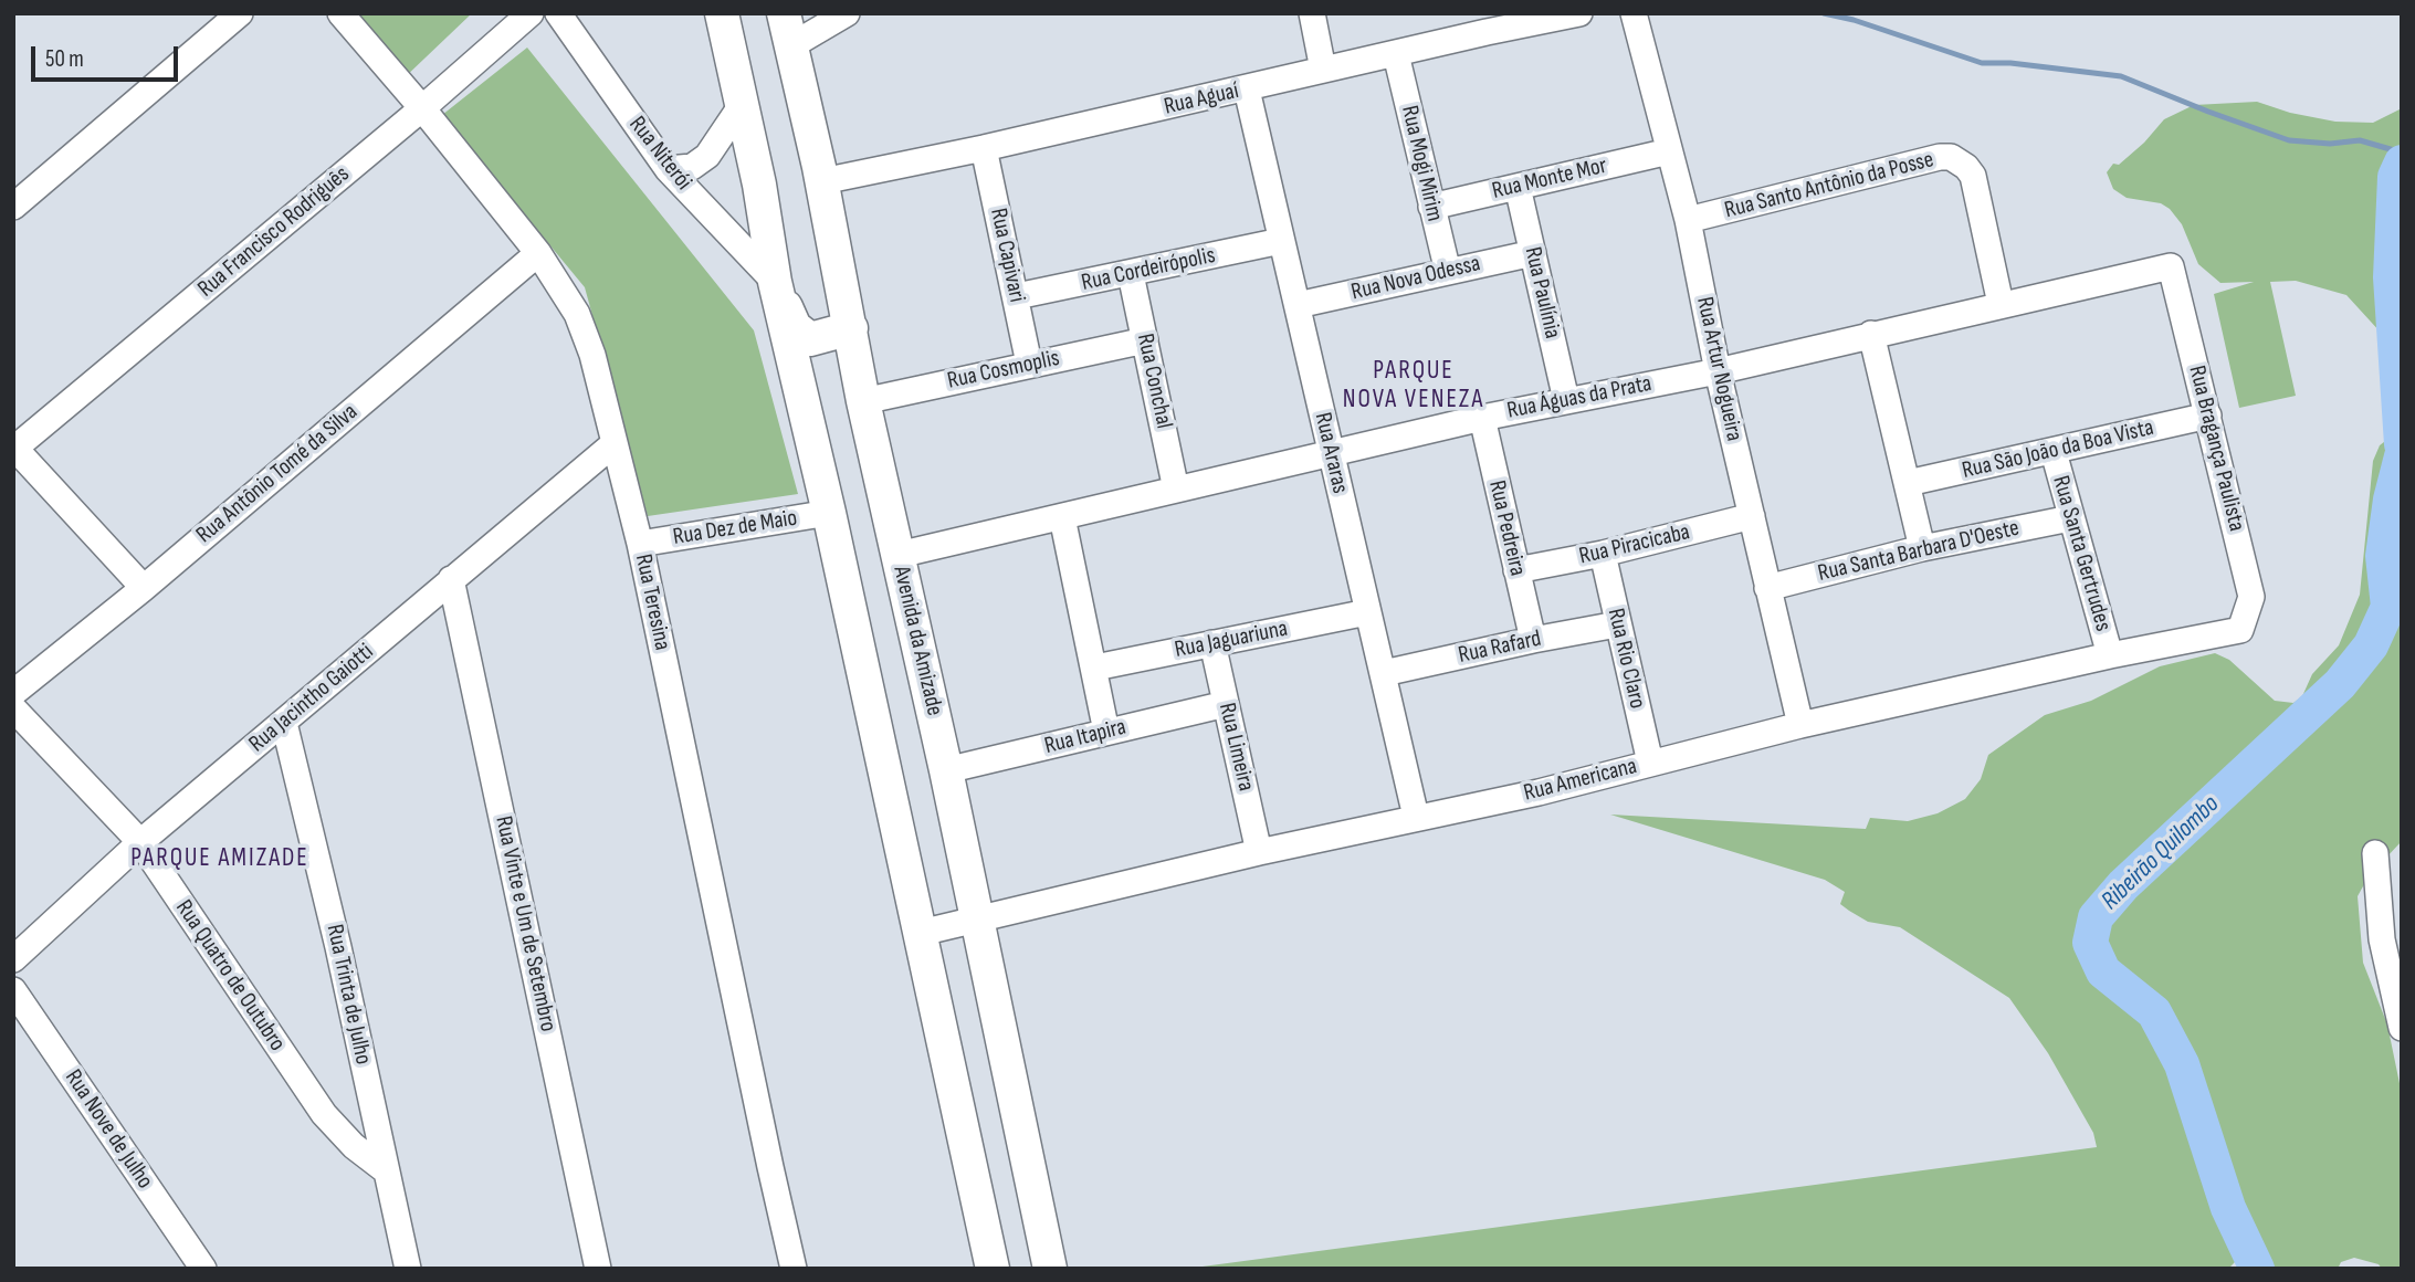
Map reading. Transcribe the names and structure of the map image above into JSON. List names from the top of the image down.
{
  "streets": {
    "main road": ["Avenida da Amizade"],
    "street": [
      "Rua Aguaí",
      "Rua Niterói",
      "Rua Mogi Mirim",
      "Rua Monte Mor",
      "Rua Santo Antônio da Posse",
      "Rua Francisco Rodriguês",
      "Rua Capivari",
      "Rua Cordeirópolis",
      "Rua Nova Odessa",
      "Rua Paulínia",
      "Rua Artur Nogueira",
      "Rua Cosmoplis",
      "Rua Conchal",
      "Rua Águas da Prata",
      "Rua Bragança Paulista",
      "Rua São João da Boa Vista",
      "Rua Araras",
      "Rua Antônio Tomé da Silva",
      "Rua Dez de Maio",
      "Rua Pedreira",
      "Rua Piracicaba",
      "Rua Santa Barbara D'Oeste",
      "Rua Santa Gertrudes",
      "Rua Teresina",
      "Rua Jaguariuna",
      "Rua Rafard",
      "Rua Rio Claro",
      "Rua Jacintho Gaiotti",
      "Rua Itapira",
      "Rua Limeira",
      "Rua Americana",
      "Rua Vinte e Um de Setembro",
      "Rua Quatro de Outubro",
      "Rua Trinta de Julho",
      "Rua Nove de Julho"
    ]
  },
  "crossings": [
    ["Rua Aguaí", "Rua Mogi Mirim"],
    ["Rua Aguaí", "Rua Capivari"],
    ["Rua Aguaí", "Rua Araras"],
    ["Rua Aguaí", "Avenida da Amizade"],
    ["Rua Mogi Mirim", "Rua Monte Mor"],
    ["Rua Mogi Mirim", "Rua Nova Odessa"],
    ["Rua Monte Mor", "Rua Paulínia"],
    ["Rua Monte Mor", "Rua Artur Nogueira"],
    ["Rua Santo Antônio da Posse", "Rua Artur Nogueira"],
    ["Rua Santo Antônio da Posse", "Rua Águas da Prata"],
    ["Rua Francisco Rodriguês", "Rua Teresina"],
    ["Rua Capivari", "Rua Cordeirópolis"],
    ["Rua Capivari", "Rua Cosmoplis"],
    ["Rua Cordeirópolis", "Rua Conchal"],
    ["Rua Cordeirópolis", "Rua Araras"],
    ["Rua Nova Odessa", "Rua Paulínia"],
    ["Rua Nova Odessa", "Rua Araras"],
    ["Rua Paulínia", "Rua Águas da Prata"],
    ["Rua Artur Nogueira", "Rua Águas da Prata"],
    ["Rua Artur Nogueira", "Rua Piracicaba"],
    ["Rua Artur Nogueira", "Rua Santa Barbara D'Oeste"],
    ["Rua Artur Nogueira", "Rua Americana"],
    ["Rua Cosmoplis", "Rua Conchal"],
    ["Rua Cosmoplis", "Avenida da Amizade"],
    ["Rua Conchal", "Rua Águas da Prata"],
    ["Rua Águas da Prata", "Rua Bragança Paulista"],
    ["Rua Águas da Prata", "Rua Araras"],
    ["Rua Águas da Prata", "Rua Pedreira"],
    ["Rua Águas da Prata", "Avenida da Amizade"],
    ["Rua Bragança Paulista", "Rua São João da Boa Vista"],
    ["Rua Bragança Paulista", "Rua Americana"],
    ["Rua São João da Boa Vista", "Rua Santa Gertrudes"],
    ["Rua Araras", "Rua Jaguariuna"],
    ["Rua Araras", "Rua Rafard"],
    ["Rua Araras", "Rua Americana"],
    ["Rua Antônio Tomé da Silva", "Rua Teresina"],
    ["Rua Dez de Maio", "Rua Teresina"],
    ["Rua Pedreira", "Rua Piracicaba"],
    ["Rua Pedreira", "Rua Rafard"],
    ["Rua Piracicaba", "Rua Rio Claro"],
    ["Rua Santa Barbara D'Oeste", "Rua Santa Gertrudes"],
    ["Rua Santa Gertrudes", "Rua Americana"],
    ["Rua Teresina", "Rua Jacintho Gaiotti"],
    ["Rua Jaguariuna", "Rua Limeira"],
    ["Avenida da Amizade", "Rua Itapira"],
    ["Avenida da Amizade", "Rua Americana"],
    ["Rua Rafard", "Rua Rio Claro"],
    ["Rua Rio Claro", "Rua Americana"],
    ["Rua Jacintho Gaiotti", "Rua Vinte e Um de Setembro"],
    ["Rua Jacintho Gaiotti", "Rua Quatro de Outubro"],
    ["Rua Jacintho Gaiotti", "Rua Trinta de Julho"],
    ["Rua Itapira", "Rua Limeira"],
    ["Rua Limeira", "Rua Americana"],
    ["Rua Quatro de Outubro", "Rua Trinta de Julho"]
  ],
  "districts": ["PARQUE NOVA VENEZA", "PARQUE AMIZADE"],
  "water": ["Ribeirão Quilombo"],
  "scale_bar": "50 m"
}
